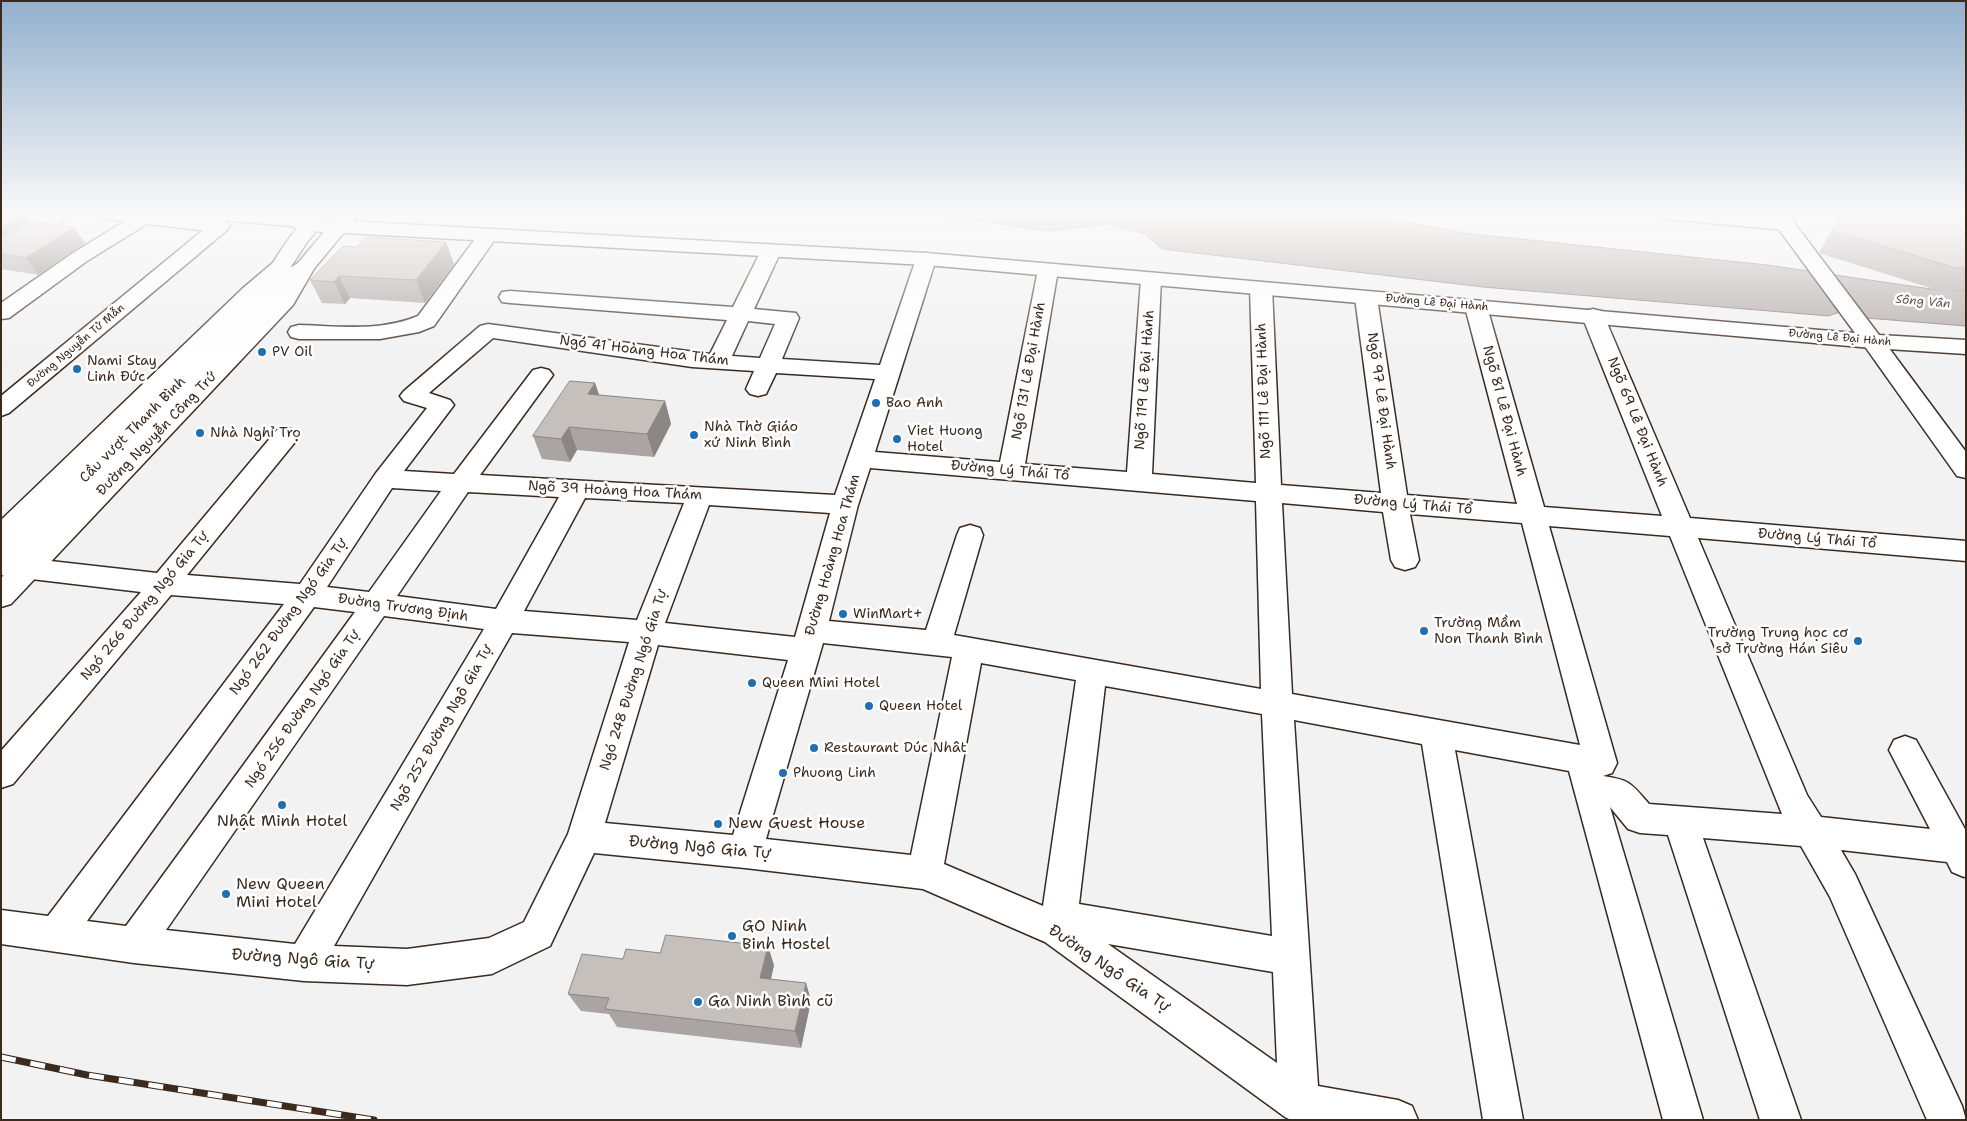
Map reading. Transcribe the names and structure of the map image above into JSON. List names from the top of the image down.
{
  "streets": {
    "main road": [
      "Đường Lê Đại Hành",
      "Đường Nguyễn Tử Mẫn",
      "Ngó 41 Hoàng Hoa Thám",
      "Ngõ 131 Lê Đại Hành",
      "Ngõ 119 Lê Đại Hành",
      "Ngõ 111 Lê Đại Hành",
      "Ngõ 97 Lê Đại Hành",
      "Ngõ 81 Lê Đại Hành",
      "Ngõ 69 Lê Đại Hành",
      "Cầu vượt Thanh Bình",
      "Đường Nguyễn Công Trứ",
      "Đường Lý Thái Tổ",
      "Ngõ 39 Hoàng Hoa Thám",
      "Đường Hoàng Hoa Thám",
      "Ngó 266 Đuờng Ngó Gia Tự",
      "Đuờng Trương Định",
      "Ngó 262 Đuờng Ngó Gia Tự",
      "Ngó 248 Đuờng Ngó Gia Tự",
      "Ngó 256 Đuờng Ngó Gia Tự",
      "Ngõ 252 Đường Ngô Gia Tự",
      "Đường Ngô Gia Tự"
    ]
  },
  "crossings": [
    ["Đường Lê Đại Hành", "Ngõ 131 Lê Đại Hành"],
    ["Đường Lê Đại Hành", "Ngõ 119 Lê Đại Hành"],
    ["Đường Lê Đại Hành", "Ngõ 111 Lê Đại Hành"],
    ["Đường Lê Đại Hành", "Ngõ 97 Lê Đại Hành"],
    ["Đường Lê Đại Hành", "Ngõ 81 Lê Đại Hành"],
    ["Đường Lê Đại Hành", "Ngõ 69 Lê Đại Hành"],
    ["Ngó 41 Hoàng Hoa Thám", "Đường Hoàng Hoa Thám"],
    ["Ngó 41 Hoàng Hoa Thám", "Ngó 262 Đuờng Ngó Gia Tự"],
    ["Ngõ 131 Lê Đại Hành", "Đường Lý Thái Tổ"],
    ["Ngõ 119 Lê Đại Hành", "Đường Lý Thái Tổ"],
    ["Ngõ 111 Lê Đại Hành", "Đường Lý Thái Tổ"],
    ["Ngõ 111 Lê Đại Hành", "Đuờng Trương Định"],
    ["Ngõ 111 Lê Đại Hành", "Đường Ngô Gia Tự"],
    ["Ngõ 97 Lê Đại Hành", "Đường Lý Thái Tổ"],
    ["Ngõ 81 Lê Đại Hành", "Đường Lý Thái Tổ"],
    ["Ngõ 81 Lê Đại Hành", "Đuờng Trương Định"],
    ["Ngõ 69 Lê Đại Hành", "Đường Lý Thái Tổ"],
    ["Cầu vượt Thanh Bình", "Đường Nguyễn Công Trứ"],
    ["Cầu vượt Thanh Bình", "Đuờng Trương Định"],
    ["Đường Nguyễn Công Trứ", "Đuờng Trương Định"],
    ["Đường Lý Thái Tổ", "Đường Hoàng Hoa Thám"],
    ["Ngõ 39 Hoàng Hoa Thám", "Đường Hoàng Hoa Thám"],
    ["Ngõ 39 Hoàng Hoa Thám", "Ngó 262 Đuờng Ngó Gia Tự"],
    ["Ngõ 39 Hoàng Hoa Thám", "Ngó 248 Đuờng Ngó Gia Tự"],
    ["Ngõ 39 Hoàng Hoa Thám", "Ngó 256 Đuờng Ngó Gia Tự"],
    ["Ngõ 39 Hoàng Hoa Thám", "Ngõ 252 Đường Ngô Gia Tự"],
    ["Đường Hoàng Hoa Thám", "Đuờng Trương Định"],
    ["Đường Hoàng Hoa Thám", "Đường Ngô Gia Tự"],
    ["Ngó 266 Đuờng Ngó Gia Tự", "Đuờng Trương Định"],
    ["Đuờng Trương Định", "Ngó 262 Đuờng Ngó Gia Tự"],
    ["Đuờng Trương Định", "Ngó 248 Đuờng Ngó Gia Tự"],
    ["Đuờng Trương Định", "Ngó 256 Đuờng Ngó Gia Tự"],
    ["Đuờng Trương Định", "Ngõ 252 Đường Ngô Gia Tự"],
    ["Ngó 262 Đuờng Ngó Gia Tự", "Đường Ngô Gia Tự"],
    ["Ngó 248 Đuờng Ngó Gia Tự", "Đường Ngô Gia Tự"],
    ["Ngó 256 Đuờng Ngó Gia Tự", "Đường Ngô Gia Tự"],
    ["Ngõ 252 Đường Ngô Gia Tự", "Đường Ngô Gia Tự"]
  ],
  "water": ["Sông Vân"],
  "places": [
    "PV Oil",
    "Nami Stay Linh Đức",
    "Bao Anh",
    "Nhà Nghỉ Trọ",
    "Nhà Thờ Giáo xứ Ninh Bình",
    "Viet Huong Hotel",
    "WinMart+",
    "Trường Mầm Non Thanh Bình",
    "Trường Trung học cơ sở Trường Hán Siêu",
    "Queen Mini Hotel",
    "Queen Hotel",
    "Restaurant Dúc Nhât",
    "Phuong Linh",
    "Nhật Minh Hotel",
    "New Guest House",
    "New Queen Mini Hotel",
    "GO Ninh Binh Hostel",
    "Ga Ninh Bình cũ"
  ]
}
